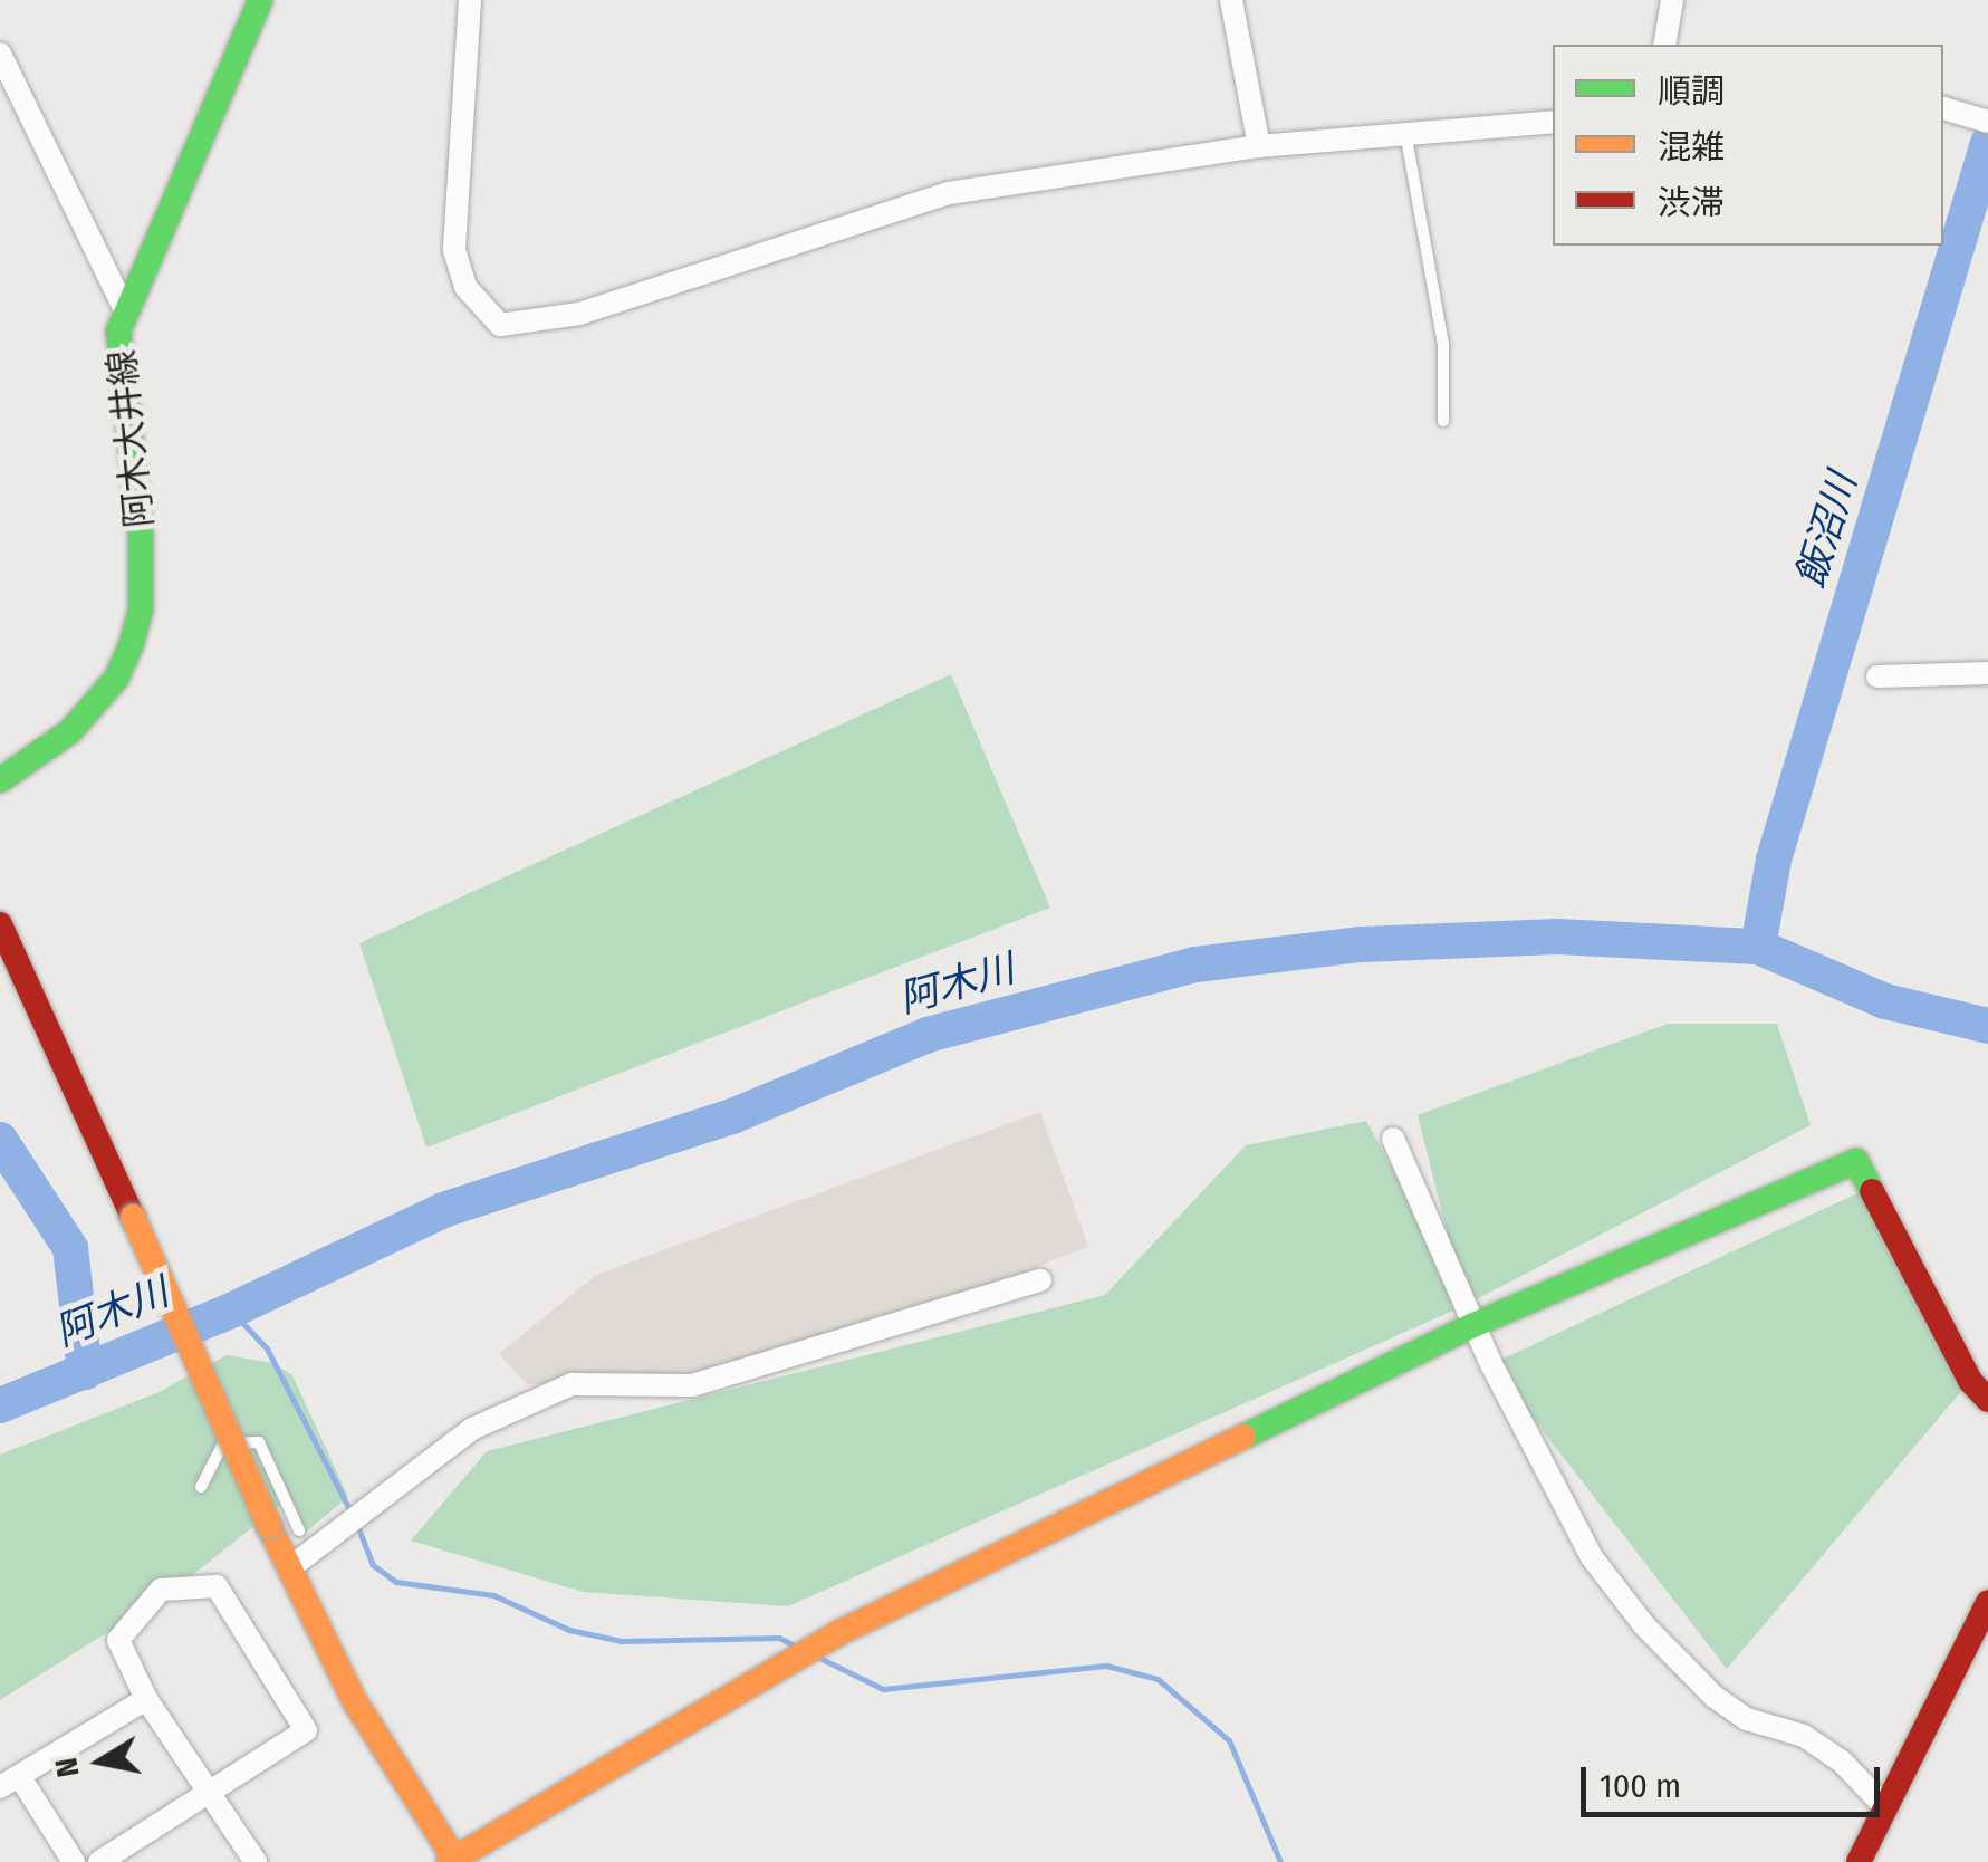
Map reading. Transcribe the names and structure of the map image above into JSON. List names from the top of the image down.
{
  "streets": {
    "main road": ["阿木大井線"]
  },
  "water": ["飯沼川", "阿木川"],
  "legend": ["順調", "混雑", "渋滞"],
  "scale_bar": "100 m",
  "north": "left"
}
